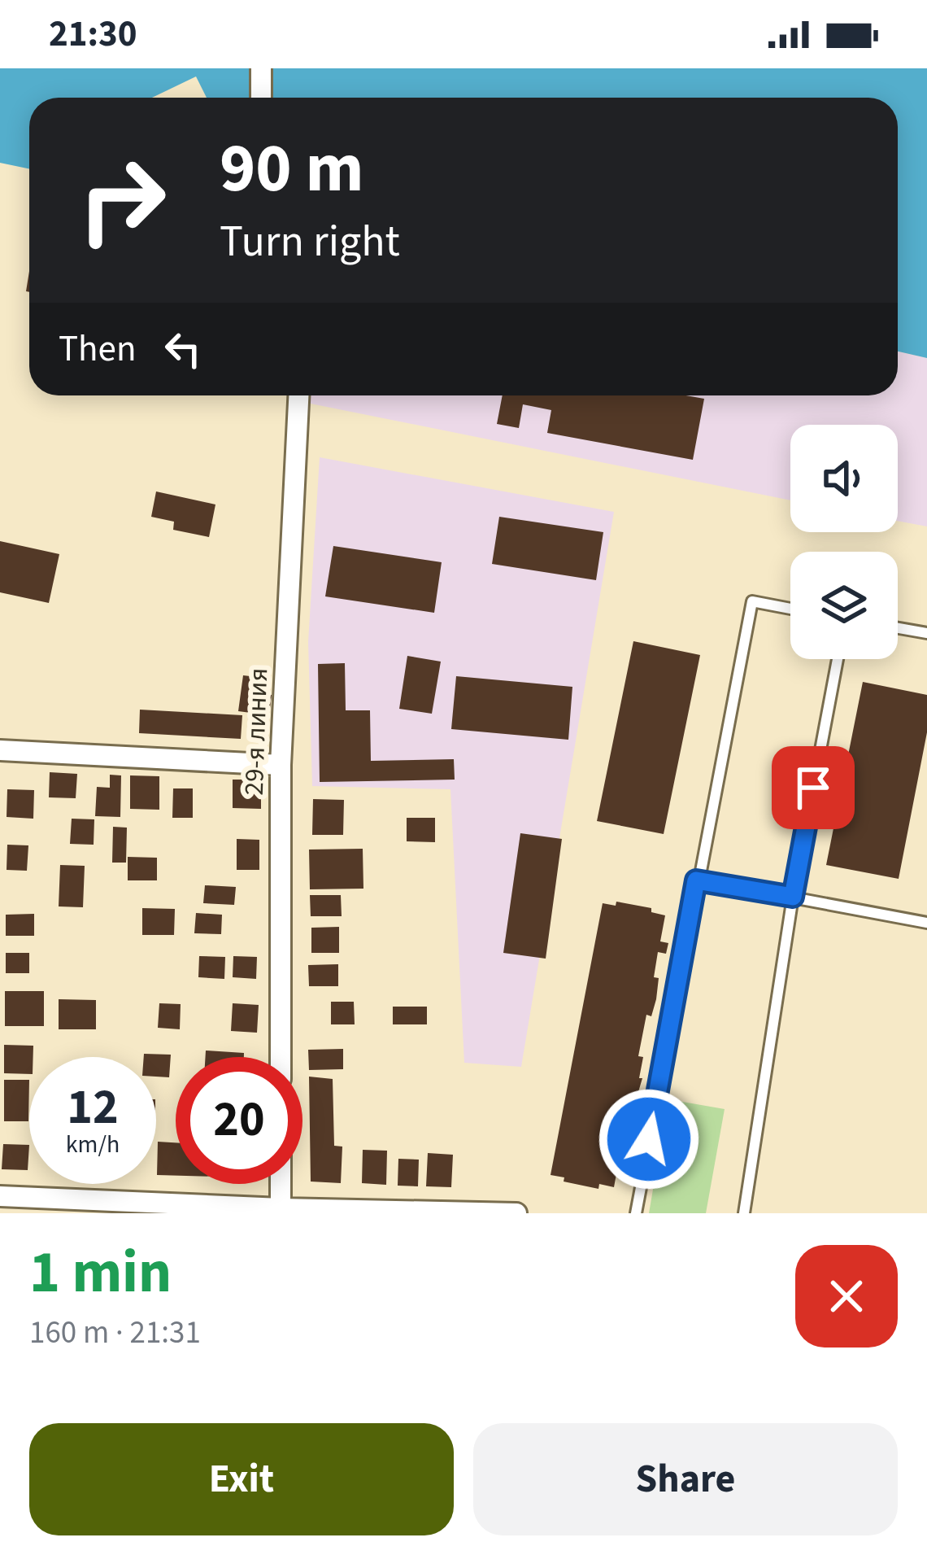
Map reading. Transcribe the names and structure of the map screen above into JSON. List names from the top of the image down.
{
  "streets": {
    "street": ["29-я линия"]
  },
  "page": {
    "status": "21:30",
    "turn": ["90 m", "Turn right"],
    "then": "Then",
    "speed": "12 km/h",
    "limit": "20",
    "heading": ["1 min", "160 m · 21:31"],
    "buttons": ["Exit", "Share"]
  }
}
